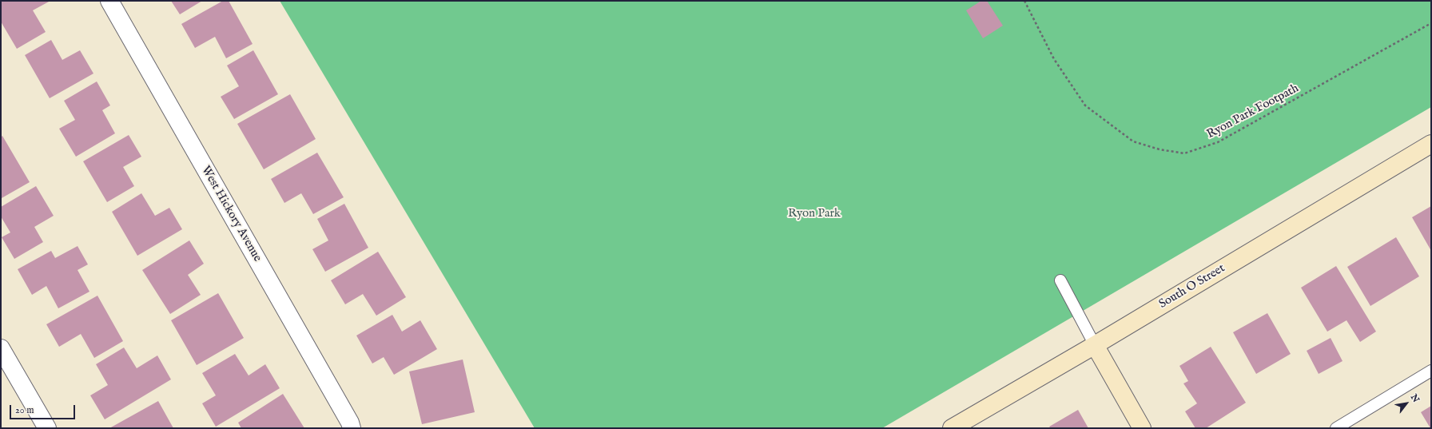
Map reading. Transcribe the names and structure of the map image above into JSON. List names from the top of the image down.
{
  "streets": {
    "street": ["West Hickory Avenue", "South O Street"],
    "path": ["Ryon Park Footpath"]
  },
  "parks": ["Ryon Park"],
  "scale_bar": "20 m",
  "north": "top right"
}
